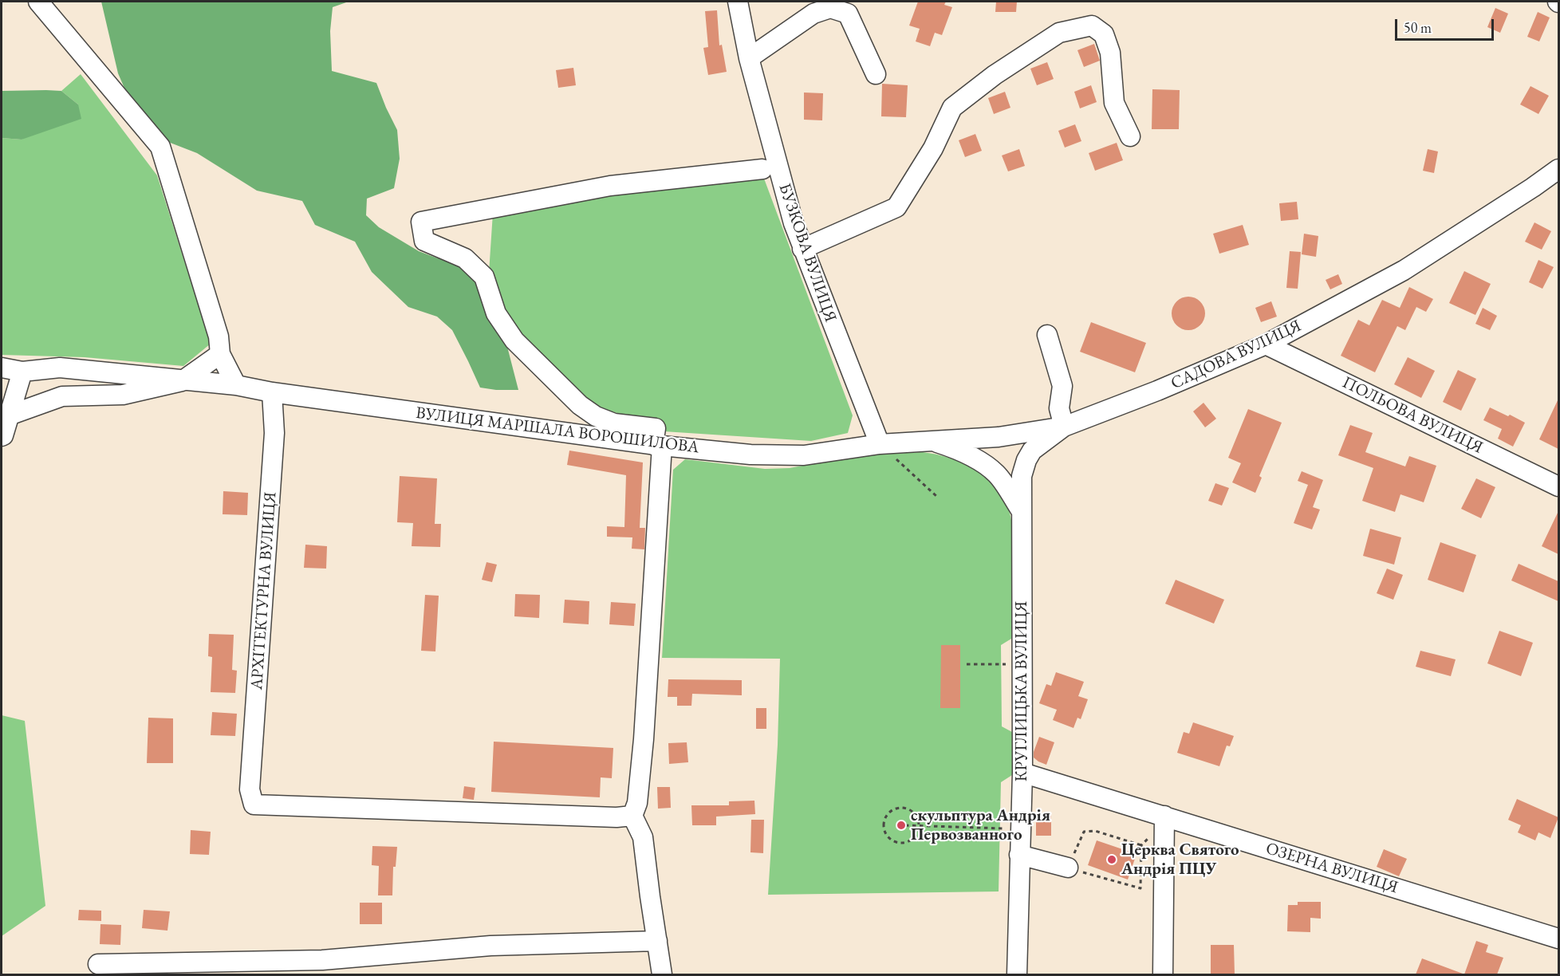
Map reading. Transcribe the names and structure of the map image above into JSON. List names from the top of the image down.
{
  "streets": {
    "street": [
      "БУЗКОВА ВУЛИЦЯ",
      "САДОВА ВУЛИЦЯ",
      "ПОЛЬОВА ВУЛИЦЯ",
      "ВУЛИЦЯ МАРШАЛА ВОРОШИЛОВА",
      "АРХІТЕКТУРНА ВУЛИЦЯ",
      "КРУГЛИЦЬКА ВУЛИЦЯ",
      "ОЗЕРНА ВУЛИЦЯ"
    ]
  },
  "crossings": [
    ["БУЗКОВА ВУЛИЦЯ", "САДОВА ВУЛИЦЯ"],
    ["БУЗКОВА ВУЛИЦЯ", "ВУЛИЦЯ МАРШАЛА ВОРОШИЛОВА"],
    ["САДОВА ВУЛИЦЯ", "ПОЛЬОВА ВУЛИЦЯ"],
    ["САДОВА ВУЛИЦЯ", "ВУЛИЦЯ МАРШАЛА ВОРОШИЛОВА"],
    ["САДОВА ВУЛИЦЯ", "КРУГЛИЦЬКА ВУЛИЦЯ"],
    ["ВУЛИЦЯ МАРШАЛА ВОРОШИЛОВА", "АРХІТЕКТУРНА ВУЛИЦЯ"],
    ["КРУГЛИЦЬКА ВУЛИЦЯ", "ОЗЕРНА ВУЛИЦЯ"]
  ],
  "places": ["скульптура Андрія Первозванного", "Церква Святого Андрія ПЦУ"],
  "scale_bar": "50 m"
}
